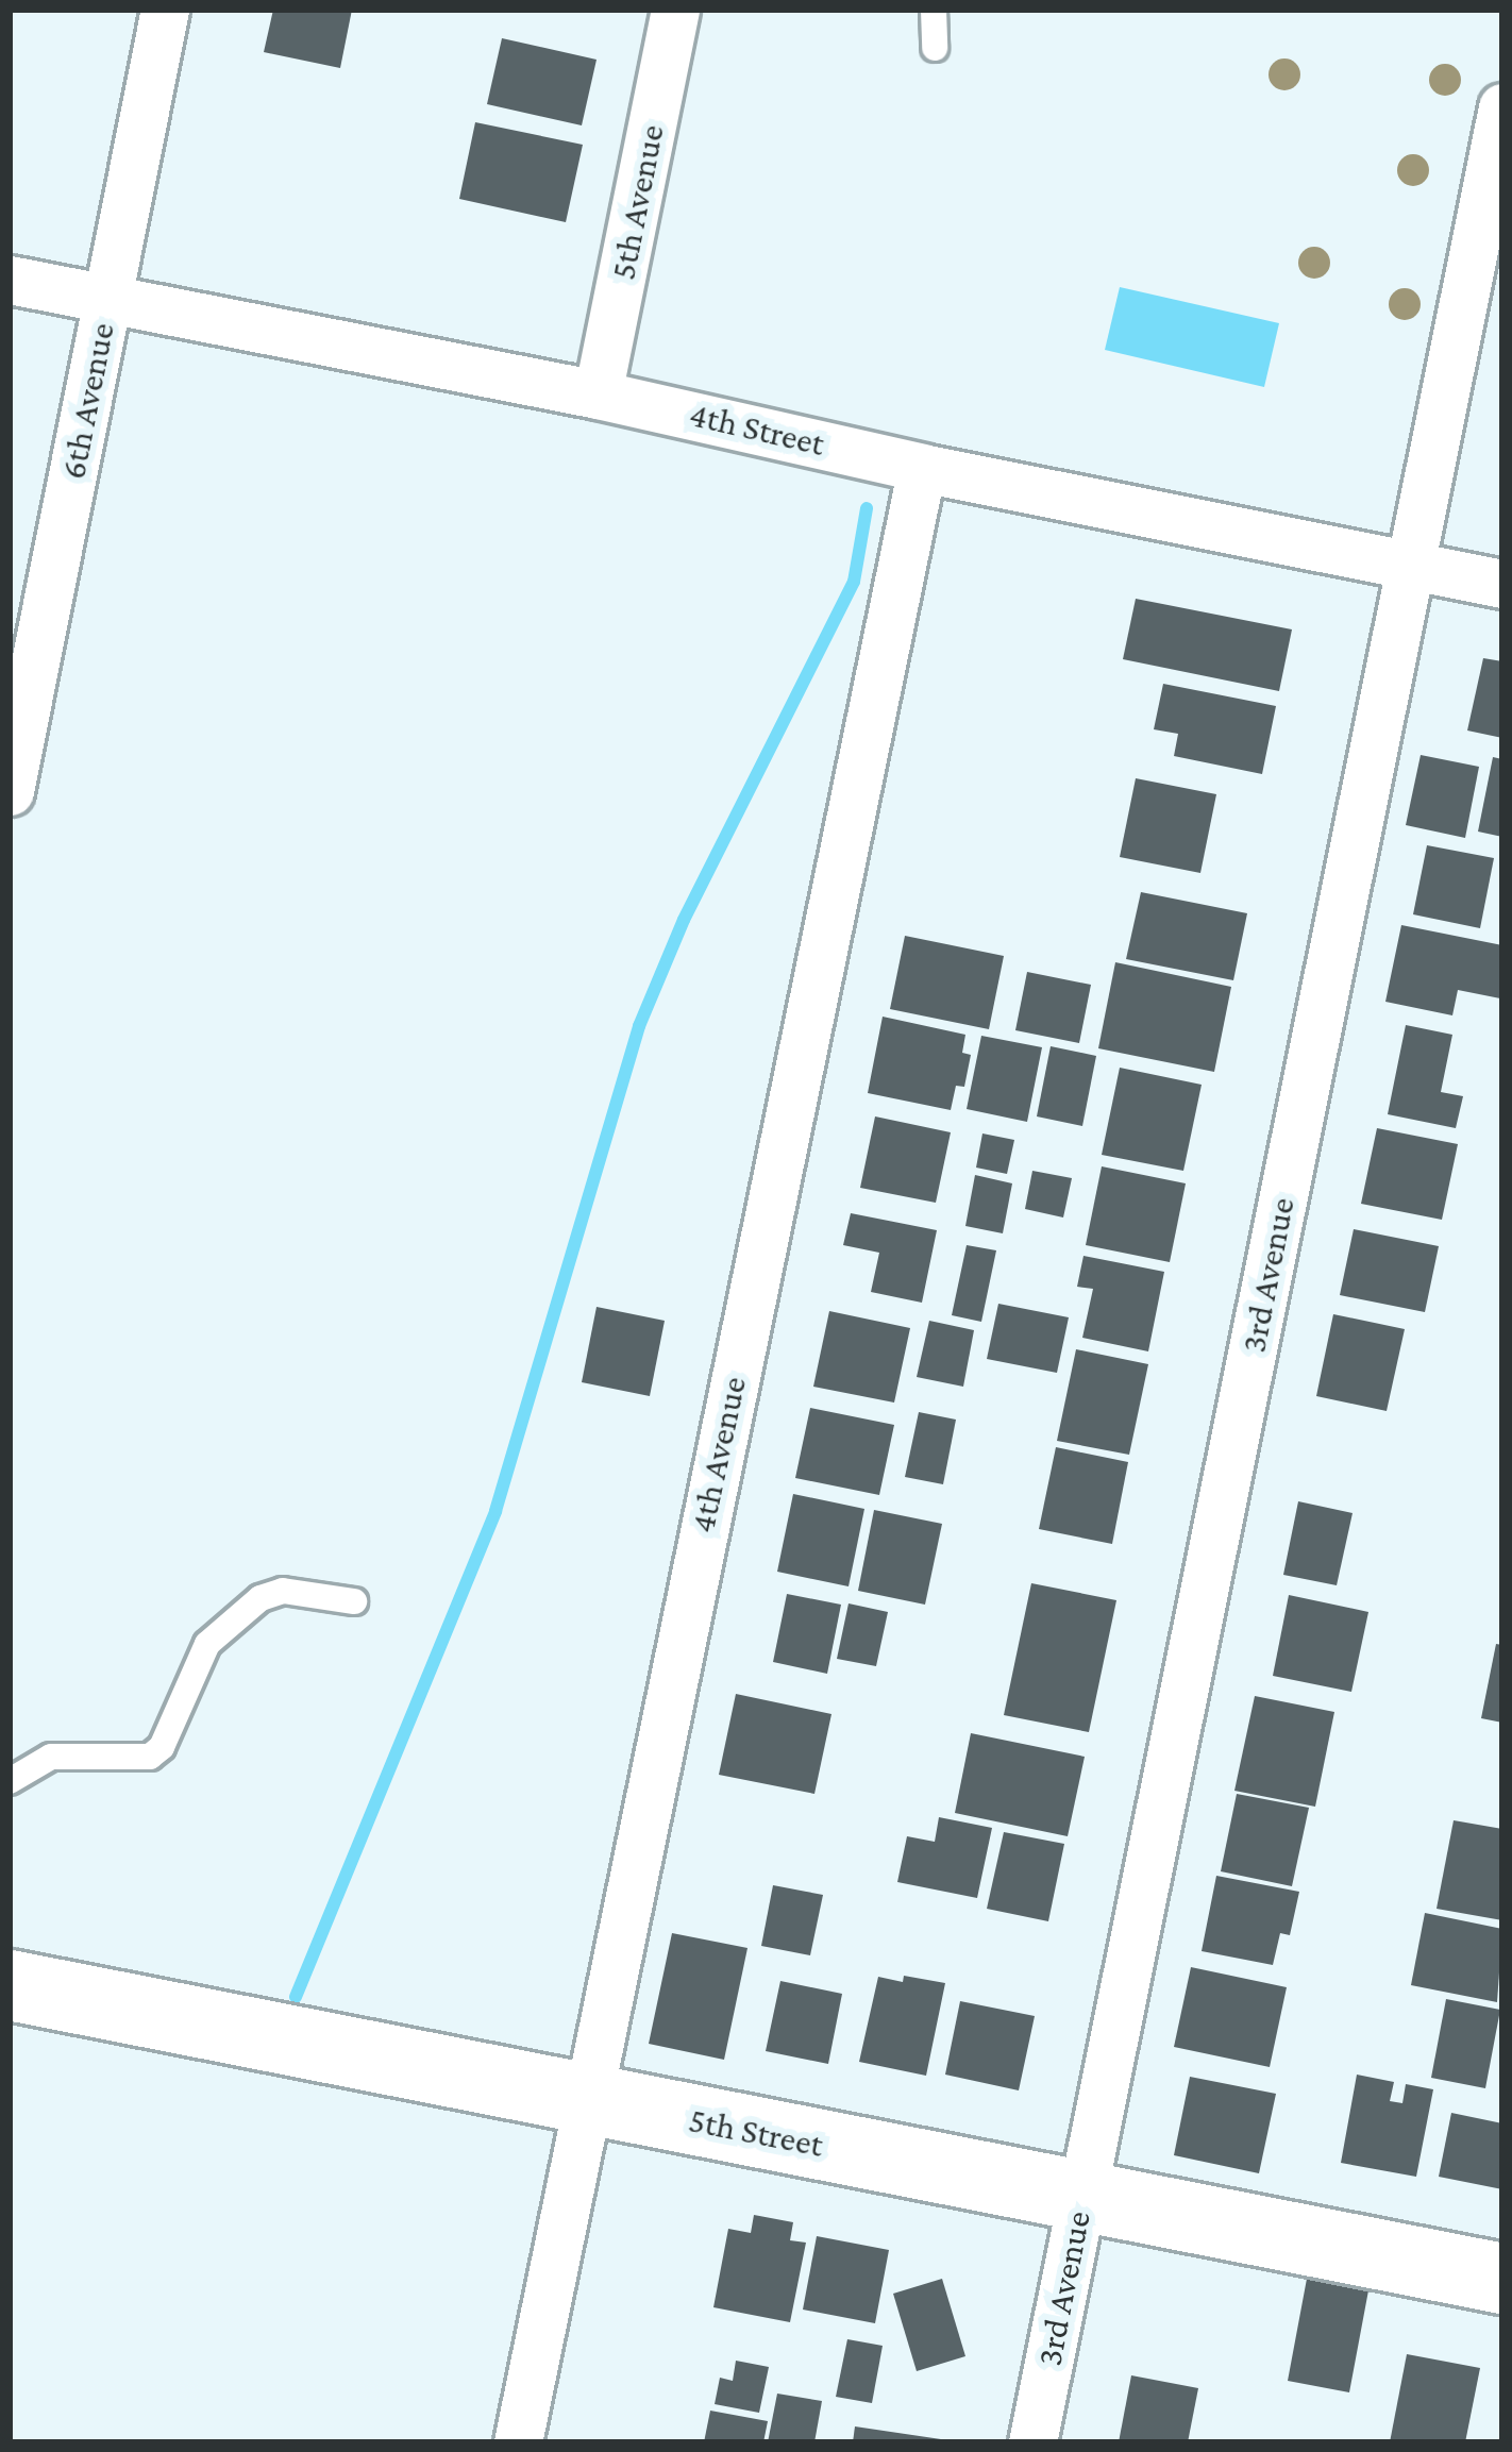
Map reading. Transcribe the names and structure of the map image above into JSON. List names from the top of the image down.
{
  "streets": {
    "street": [
      "5th Avenue",
      "6th Avenue",
      "4th Street",
      "3rd Avenue",
      "4th Avenue",
      "5th Street"
    ]
  },
  "crossings": [
    ["5th Avenue", "4th Street"],
    ["6th Avenue", "4th Street"],
    ["4th Street", "3rd Avenue"],
    ["4th Street", "4th Avenue"],
    ["3rd Avenue", "5th Street"],
    ["4th Avenue", "5th Street"]
  ]
}
